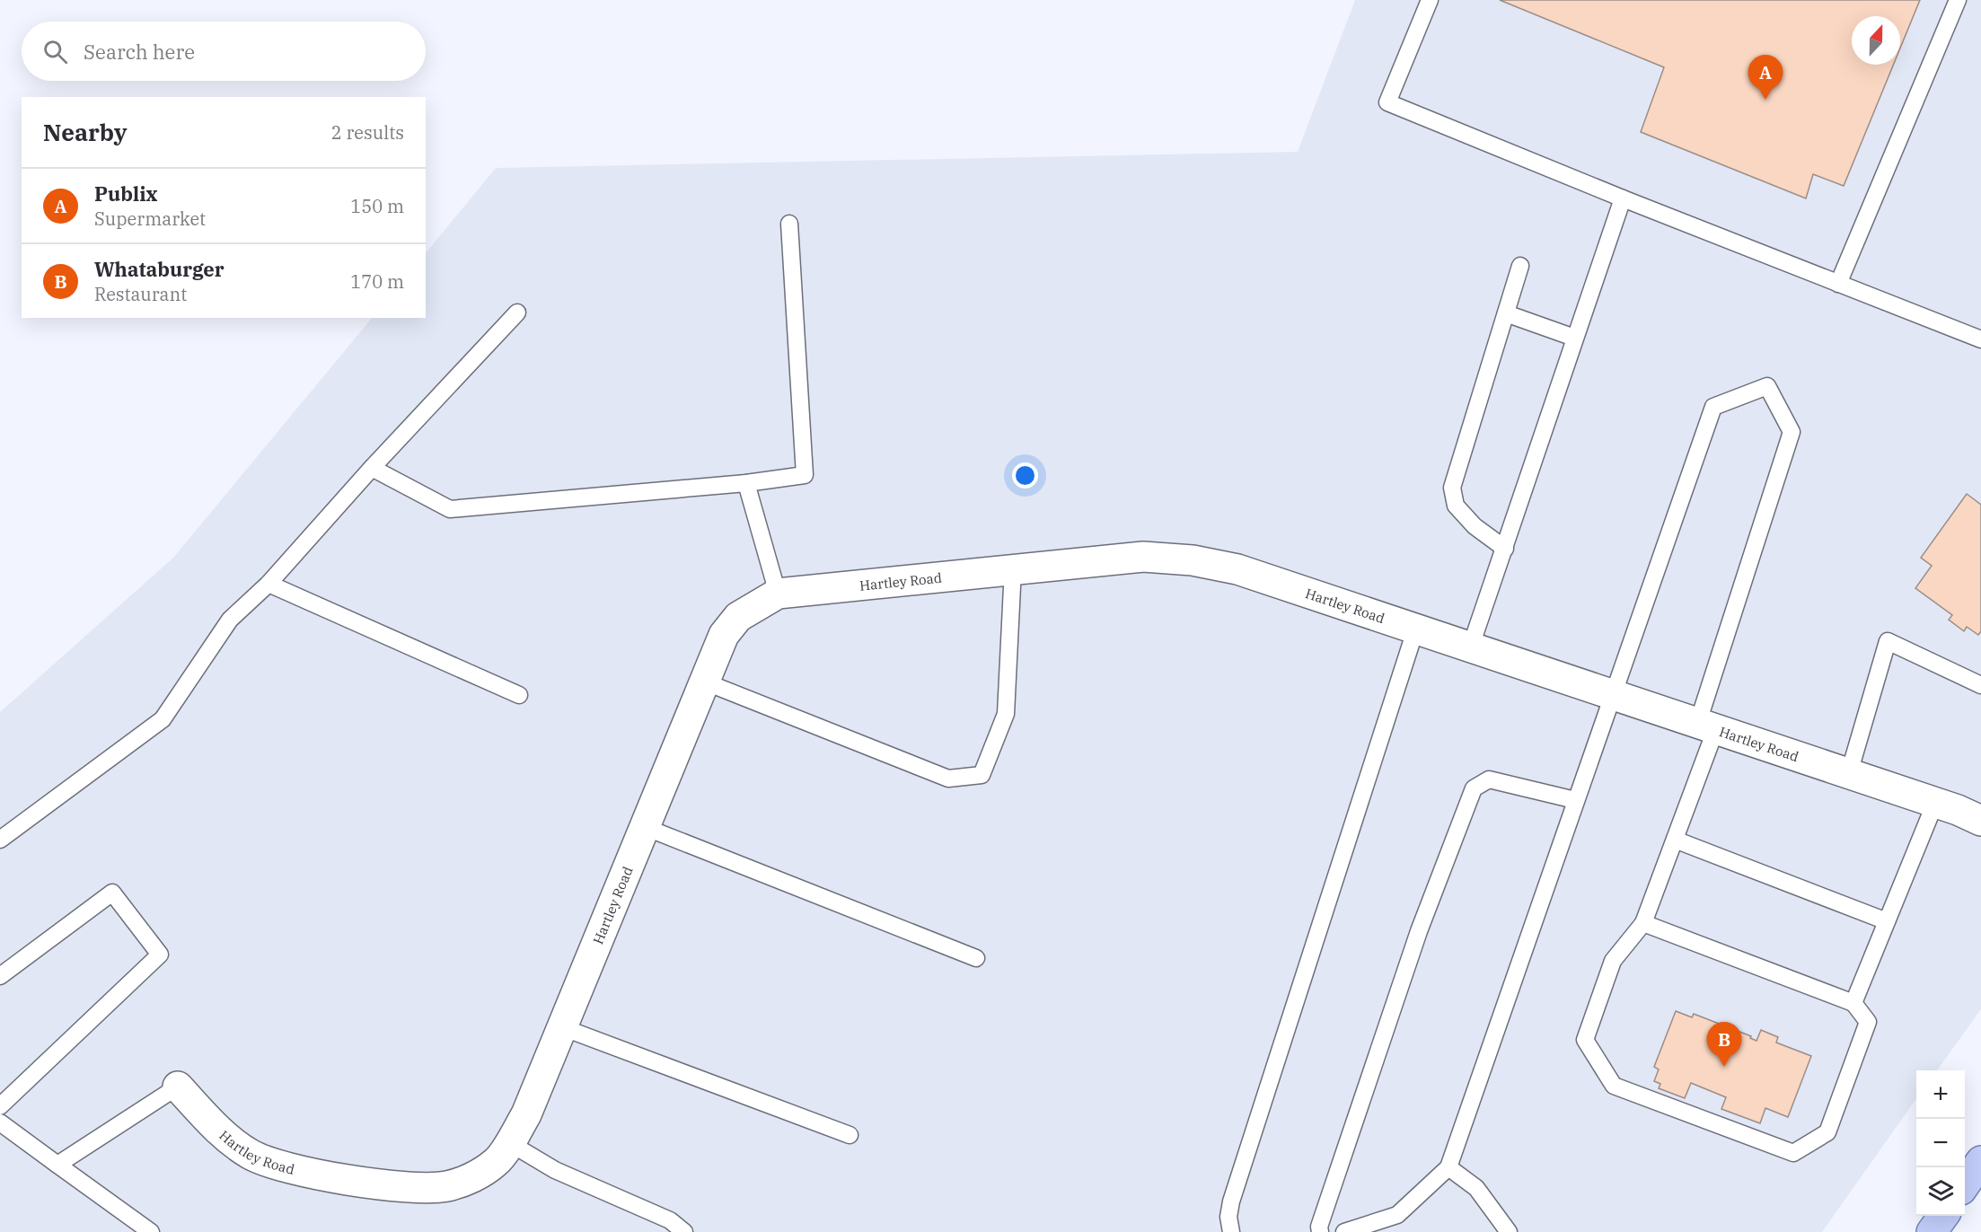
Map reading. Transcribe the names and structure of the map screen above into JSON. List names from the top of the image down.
{
  "streets": {
    "street": ["Hartley Road"]
  },
  "north": "top",
  "page": {
    "search": "Search here",
    "pins": ["A", "B"],
    "heading": ["Nearby", "2 results"],
    "list": [
      {
        "mark": "A",
        "name": "Publix",
        "note": "Supermarket",
        "value": "150 m"
      },
      {
        "mark": "B",
        "name": "Whataburger",
        "note": "Restaurant",
        "value": "170 m"
      }
    ],
    "map_buttons": ["+", "−"]
  }
}
